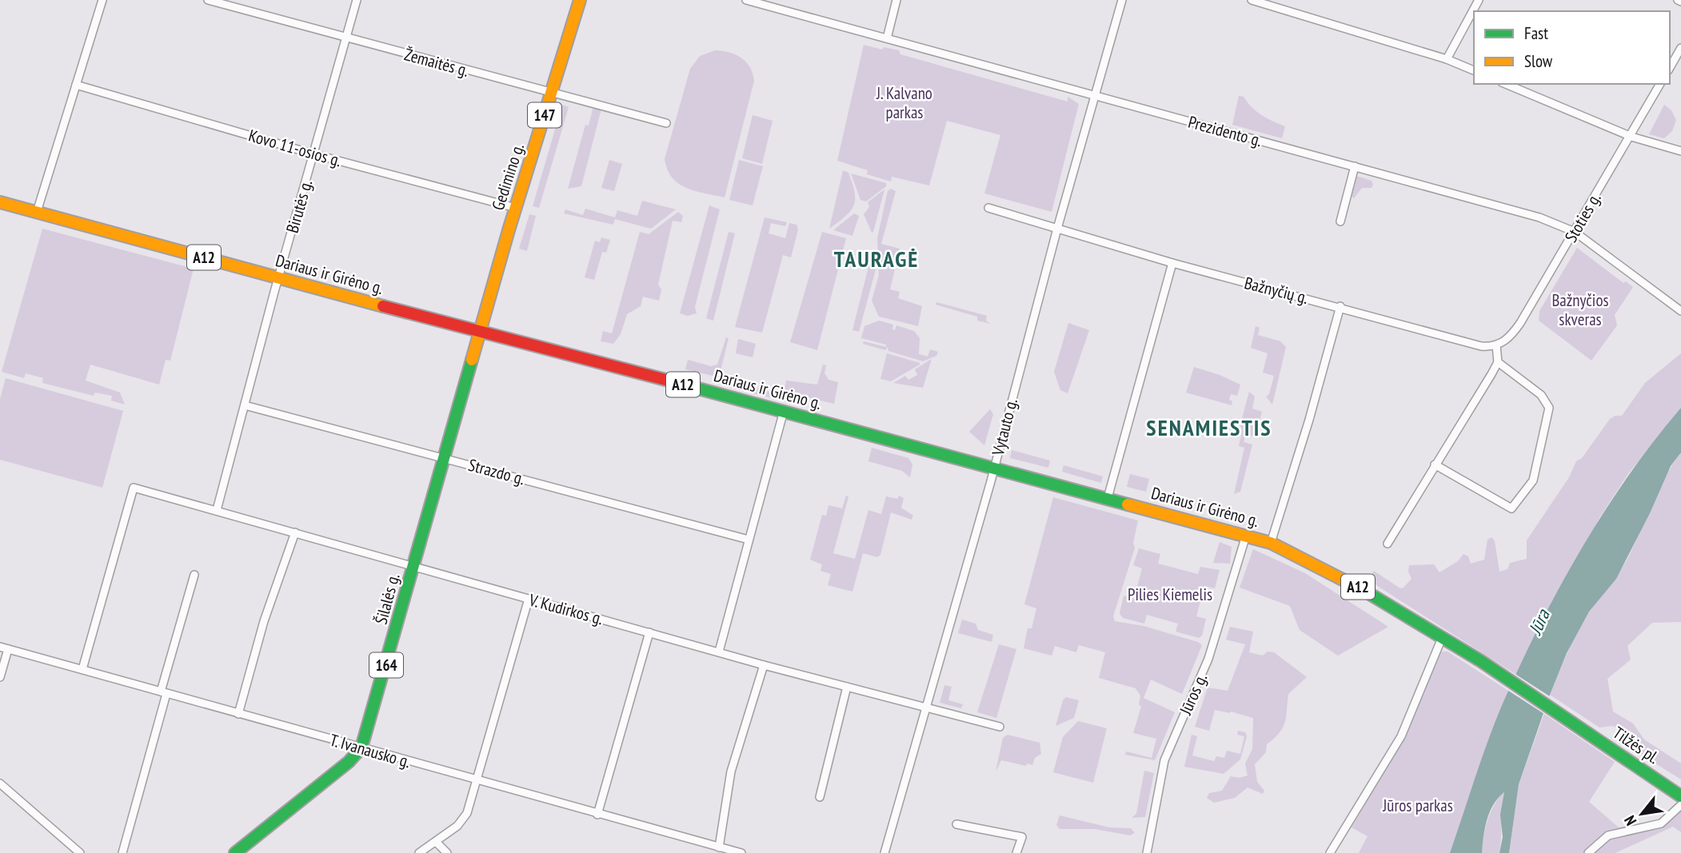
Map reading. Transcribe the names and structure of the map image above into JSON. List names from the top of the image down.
{
  "streets": {
    "main road": [
      "147",
      "Gedimino g.",
      "A12",
      "Dariaus ir Girėno g.",
      "Šilalės g.",
      "164",
      "Tilžės pl."
    ],
    "street": [
      "Žemaitės g.",
      "Prezidento g.",
      "Kovo 11-osios g.",
      "Birutės g.",
      "Stoties g.",
      "Bažnyčių g.",
      "Vytauto g.",
      "Strazdo g.",
      "V. Kudirkos g.",
      "Jūros g.",
      "T. Ivanausko g."
    ]
  },
  "crossings": [
    ["Žemaitės g.", "Gedimino g."],
    ["Žemaitės g.", "Birutės g."],
    ["Prezidento g.", "Stoties g."],
    ["Prezidento g.", "Vytauto g."],
    ["Kovo 11-osios g.", "Gedimino g."],
    ["Kovo 11-osios g.", "Birutės g."],
    ["Gedimino g.", "Dariaus ir Girėno g."],
    ["Gedimino g.", "Šilalės g."],
    ["Birutės g.", "Dariaus ir Girėno g."],
    ["Birutės g.", "Strazdo g."],
    ["Birutės g.", "V. Kudirkos g."],
    ["Stoties g.", "Bažnyčių g."],
    ["Dariaus ir Girėno g.", "Vytauto g."],
    ["Dariaus ir Girėno g.", "Šilalės g."],
    ["Dariaus ir Girėno g.", "Jūros g."],
    ["Dariaus ir Girėno g.", "Tilžės pl."],
    ["Bažnyčių g.", "Vytauto g."],
    ["Vytauto g.", "V. Kudirkos g."],
    ["Strazdo g.", "Šilalės g."],
    ["Šilalės g.", "V. Kudirkos g."],
    ["Šilalės g.", "T. Ivanausko g."],
    ["V. Kudirkos g.", "T. Ivanausko g."]
  ],
  "districts": ["TAURAGĖ", "SENAMIESTIS"],
  "water": ["Jūra"],
  "parks": [
    "J. Kalvano parkas",
    "Bažnyčios skveras",
    "Pilies Kiemelis",
    "Jūros parkas"
  ],
  "legend": ["Fast", "Slow"],
  "north": "bottom left"
}
